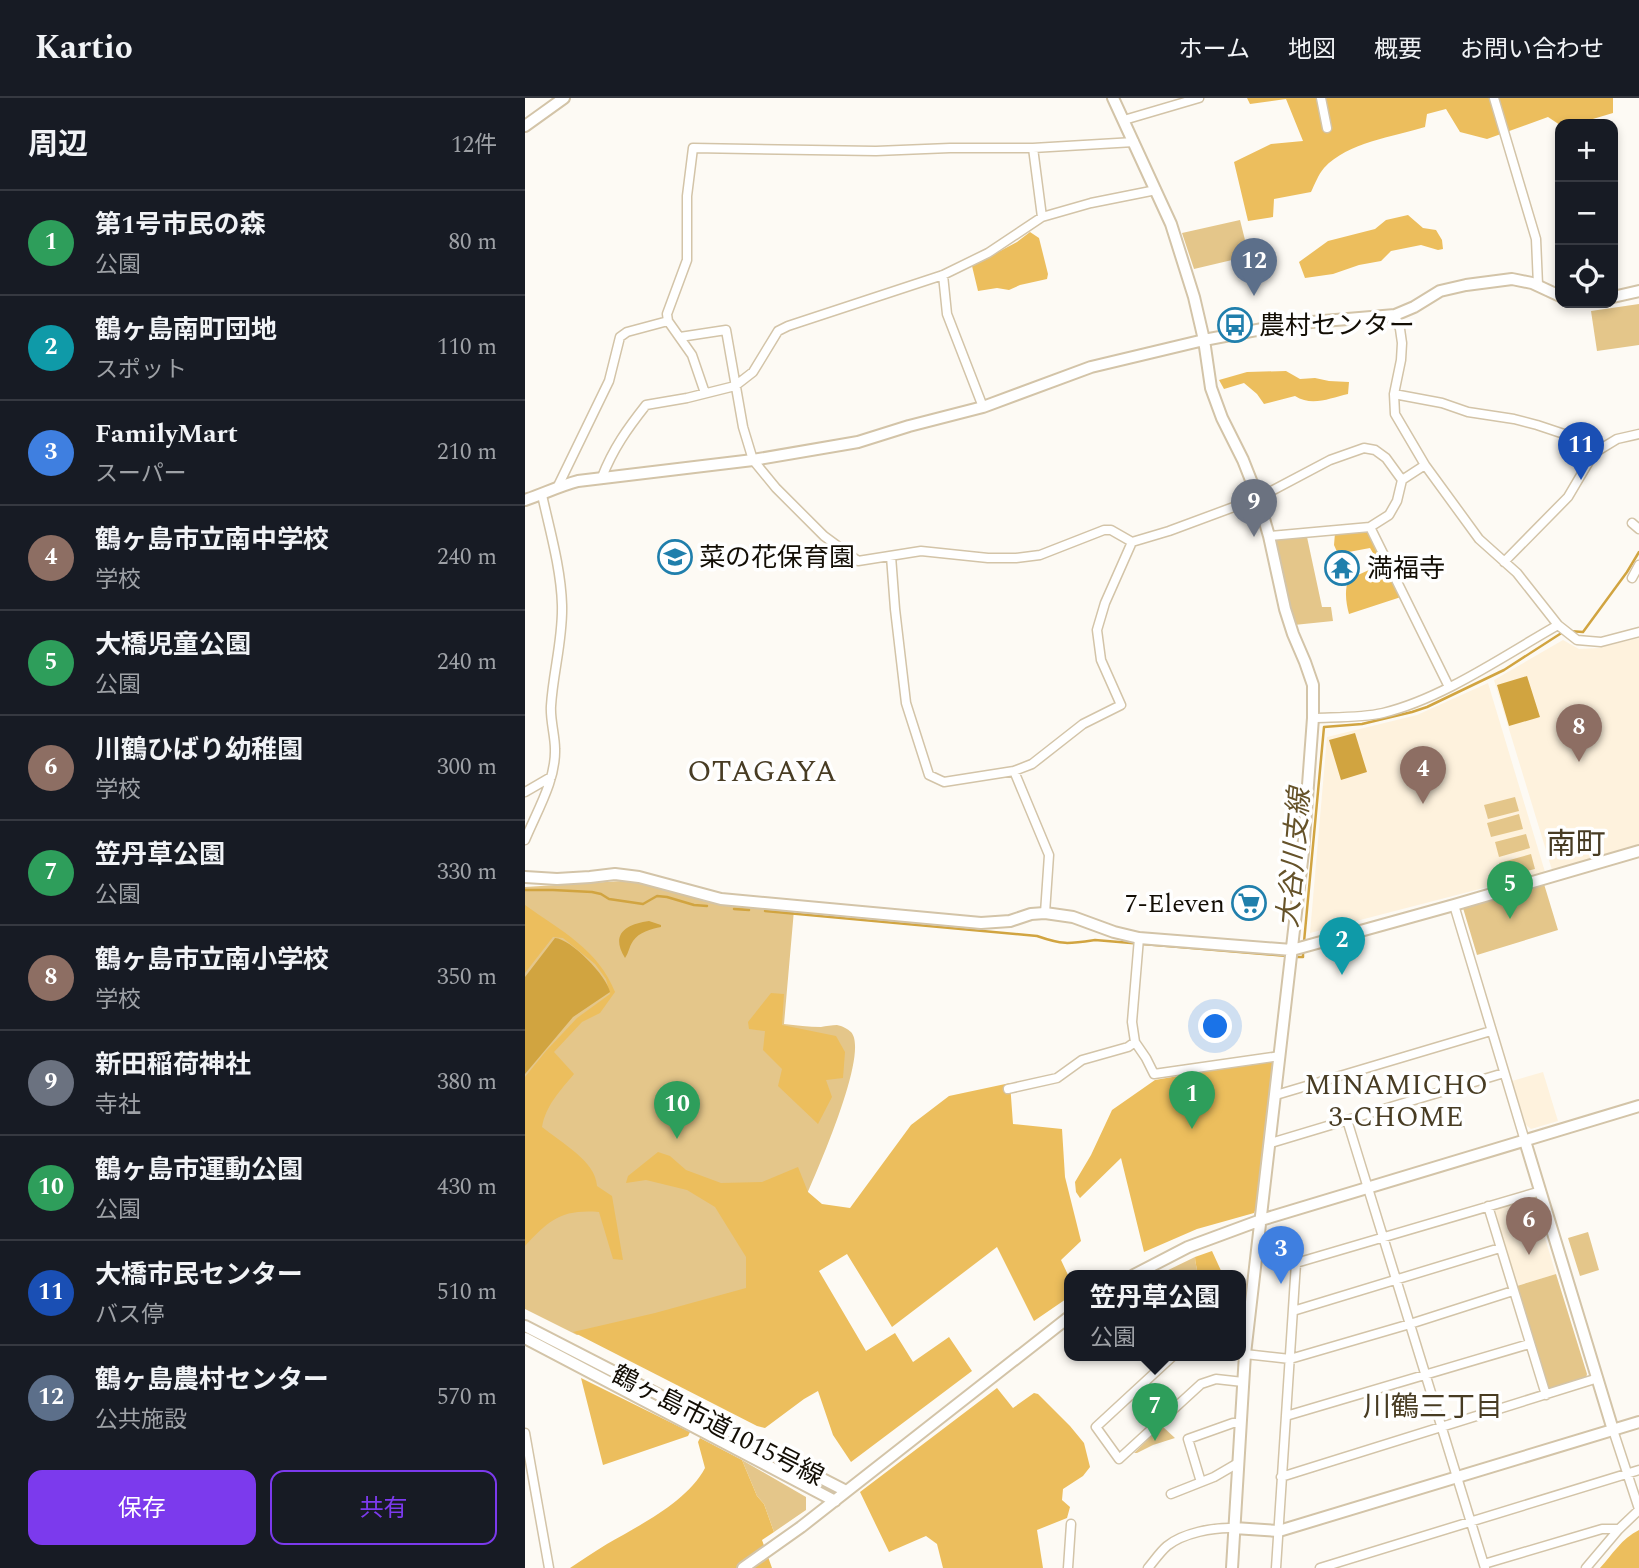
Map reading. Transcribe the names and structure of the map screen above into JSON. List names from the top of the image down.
{
  "streets": {
    "street": ["鶴ヶ島市道1015号線"]
  },
  "districts": [
    "OTAGAYA",
    "南町",
    "MINAMICHO 3-CHOME",
    "川鶴三丁目"
  ],
  "water": ["大谷川支線"],
  "places": {
    "bus stop": ["農村センター"],
    "school or university": ["菜の花保育園"],
    "temple": ["満福寺"],
    "supermarket": ["7-Eleven"]
  },
  "page": {
    "header": "Kartio",
    "nav": [
      "ホーム",
      "地図",
      "概要",
      "お問い合わせ"
    ],
    "heading": ["周辺", "12件"],
    "map_buttons": ["+", "−"],
    "list": [
      {
        "mark": "1",
        "name": "第1号市民の森",
        "note": "公園",
        "value": "80 m"
      },
      {
        "mark": "2",
        "name": "鶴ヶ島南町団地",
        "note": "スポット",
        "value": "110 m"
      },
      {
        "mark": "3",
        "name": "FamilyMart",
        "note": "スーパー",
        "value": "210 m"
      },
      {
        "mark": "4",
        "name": "鶴ヶ島市立南中学校",
        "note": "学校",
        "value": "240 m"
      },
      {
        "mark": "5",
        "name": "大橋児童公園",
        "note": "公園",
        "value": "240 m"
      },
      {
        "mark": "6",
        "name": "川鶴ひばり幼稚園",
        "note": "学校",
        "value": "300 m"
      },
      {
        "mark": "7",
        "name": "笠丹草公園",
        "note": "公園",
        "value": "330 m"
      },
      {
        "mark": "8",
        "name": "鶴ヶ島市立南小学校",
        "note": "学校",
        "value": "350 m"
      },
      {
        "mark": "9",
        "name": "新田稲荷神社",
        "note": "寺社",
        "value": "380 m"
      },
      {
        "mark": "10",
        "name": "鶴ヶ島市運動公園",
        "note": "公園",
        "value": "430 m"
      },
      {
        "mark": "11",
        "name": "大橋市民センター",
        "note": "バス停",
        "value": "510 m"
      },
      {
        "mark": "12",
        "name": "鶴ヶ島農村センター",
        "note": "公共施設",
        "value": "570 m"
      }
    ],
    "pins": [
      "12",
      "11",
      "9",
      "8",
      "4",
      "5",
      "2",
      "1",
      "10",
      "6",
      "3",
      "7"
    ],
    "popup": ["笠丹草公園", "公園"],
    "buttons": ["保存", "共有"]
  }
}
